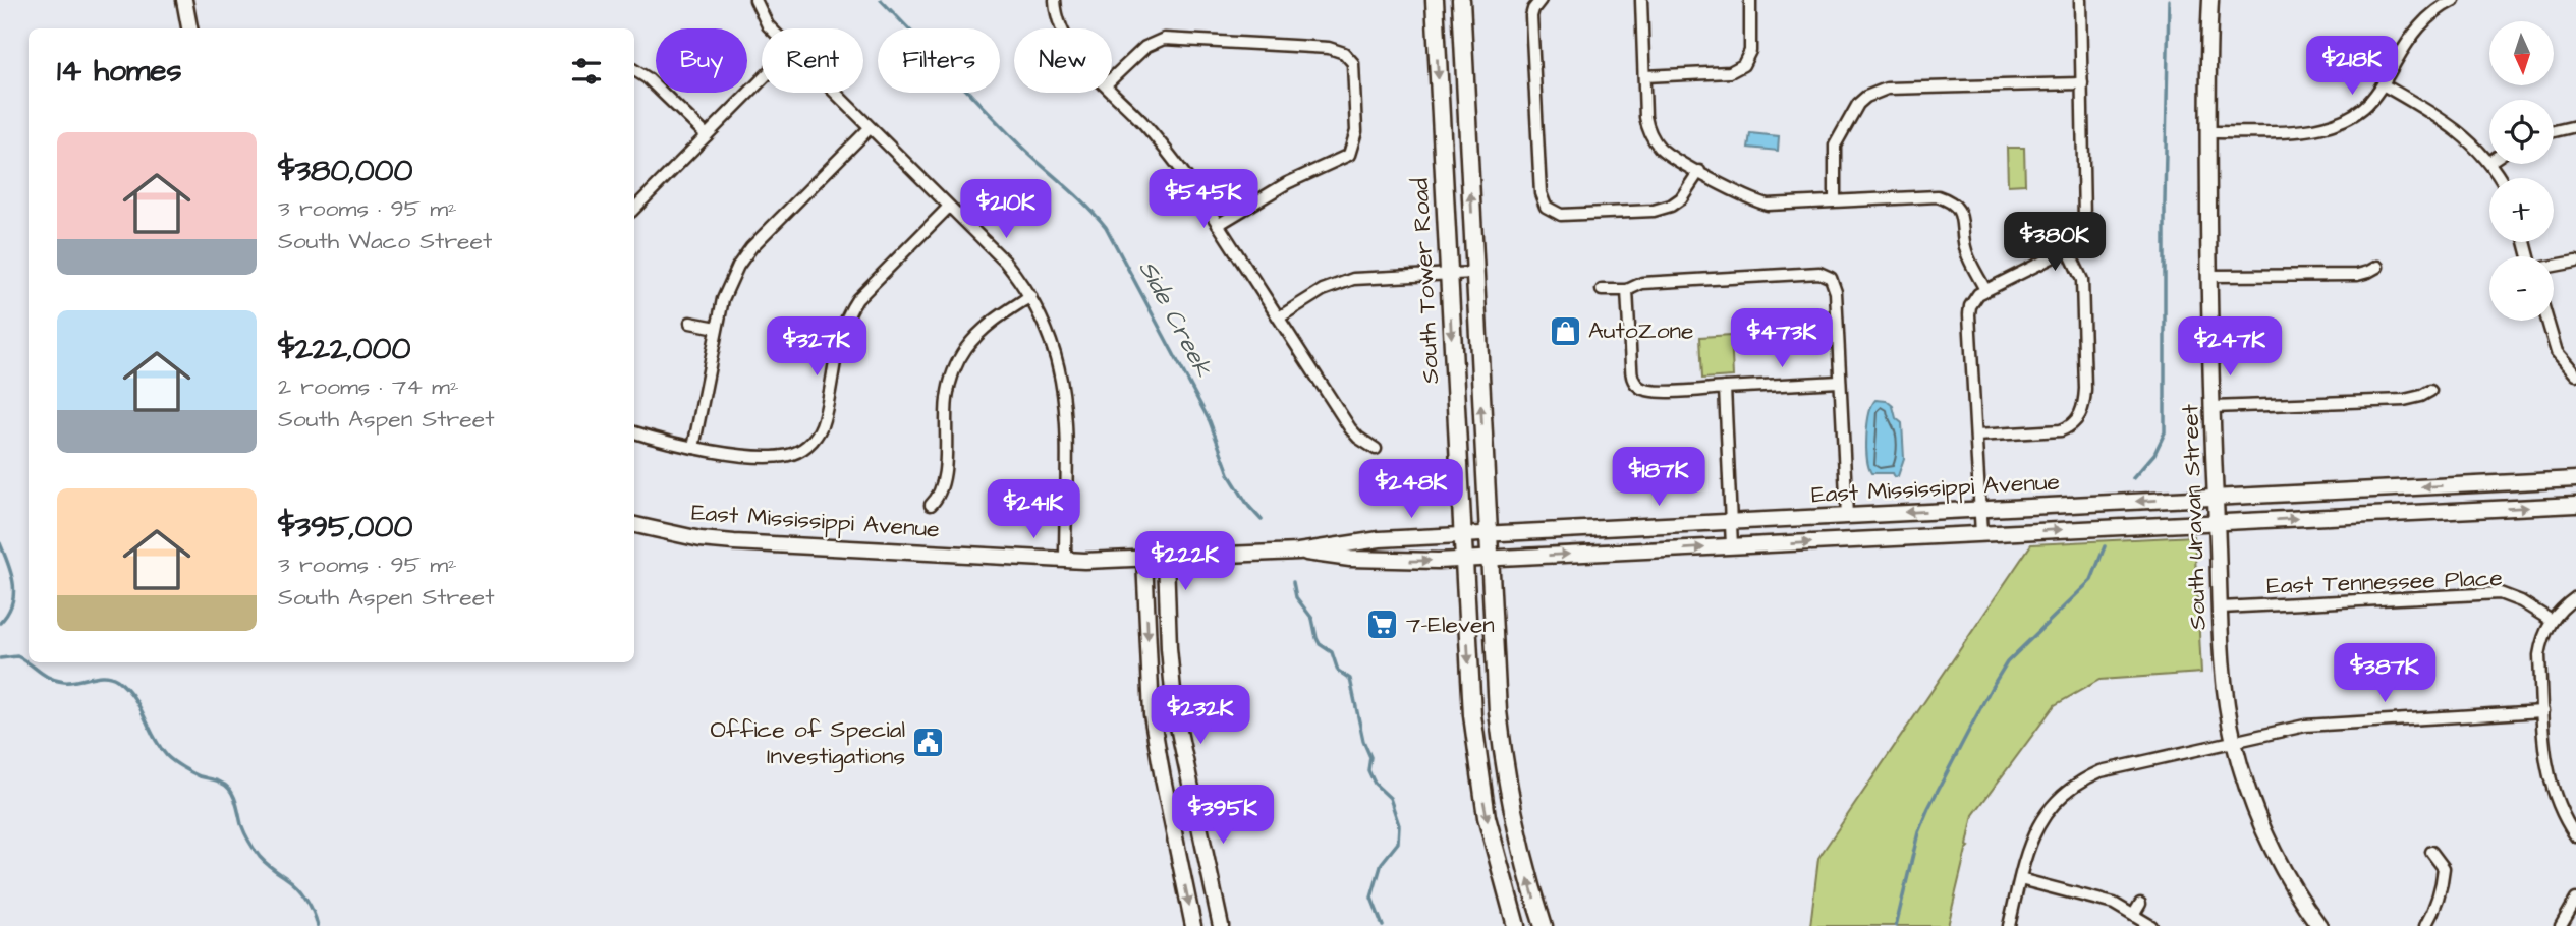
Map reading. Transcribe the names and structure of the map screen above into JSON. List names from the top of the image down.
{
  "streets": {
    "main road": ["South Tower Road", "East Mississippi Avenue", "South Uravan Street"],
    "street": ["East Tennessee Place"]
  },
  "crossings": [
    ["South Tower Road", "East Mississippi Avenue"],
    ["East Mississippi Avenue", "South Uravan Street"],
    ["South Uravan Street", "East Tennessee Place"]
  ],
  "water": ["Side Creek"],
  "places": {
    "shop": ["AutoZone"],
    "supermarket": ["7-Eleven"],
    "public building": ["Office of Special Investigations"]
  },
  "north": "bottom",
  "page": {
    "map_buttons": ["+", "−"],
    "chip": [
      "Buy",
      "Rent",
      "Filters",
      "New"
    ],
    "heading": "14 homes",
    "price": [
      "$218K",
      "$545K",
      "$210K",
      "$380K",
      "$473K",
      "$327K",
      "$247K",
      "$187K",
      "$248K",
      "$241K",
      "$222K",
      "$387K",
      "$232K",
      "$395K"
    ],
    "list": [
      {
        "name": "$380,000",
        "note": "3 rooms · 95 m² · South Waco Street"
      },
      {
        "name": "$222,000",
        "note": "2 rooms · 74 m² · South Aspen Street"
      },
      {
        "name": "$395,000",
        "note": "3 rooms · 95 m² · South Aspen Street"
      }
    ]
  }
}
